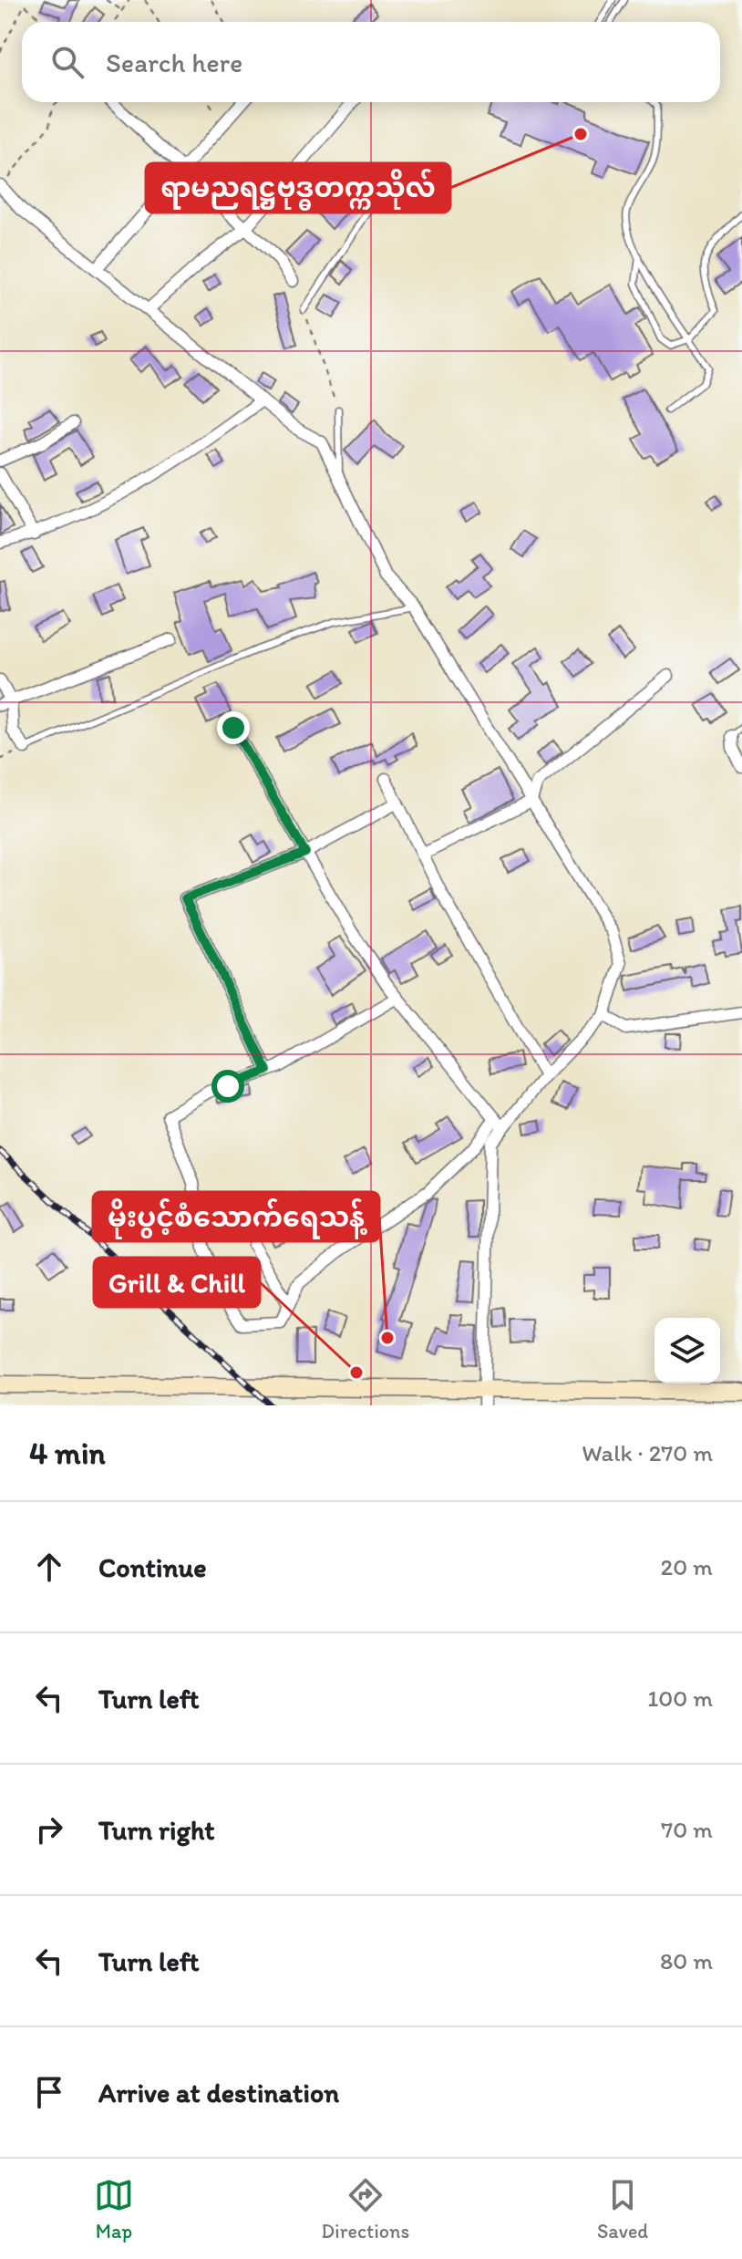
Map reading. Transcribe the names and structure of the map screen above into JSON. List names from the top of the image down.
{
  "places": ["ရာမညရဋ္ဌဗုဒ္ဓတက္ကသိုလ်", "မိုးပွင့်စံသောက်ရေသန့်", "Grill & Chill"],
  "page": {
    "search": "Search here",
    "heading": ["4 min", "Walk · 270 m"],
    "list": [
      ["Continue", "20 m"],
      ["Turn left", "100 m"],
      ["Turn right", "70 m"],
      ["Turn left", "80 m"],
      "Arrive at destination"
    ],
    "nav": ["Map", "Directions", "Saved"]
  }
}
